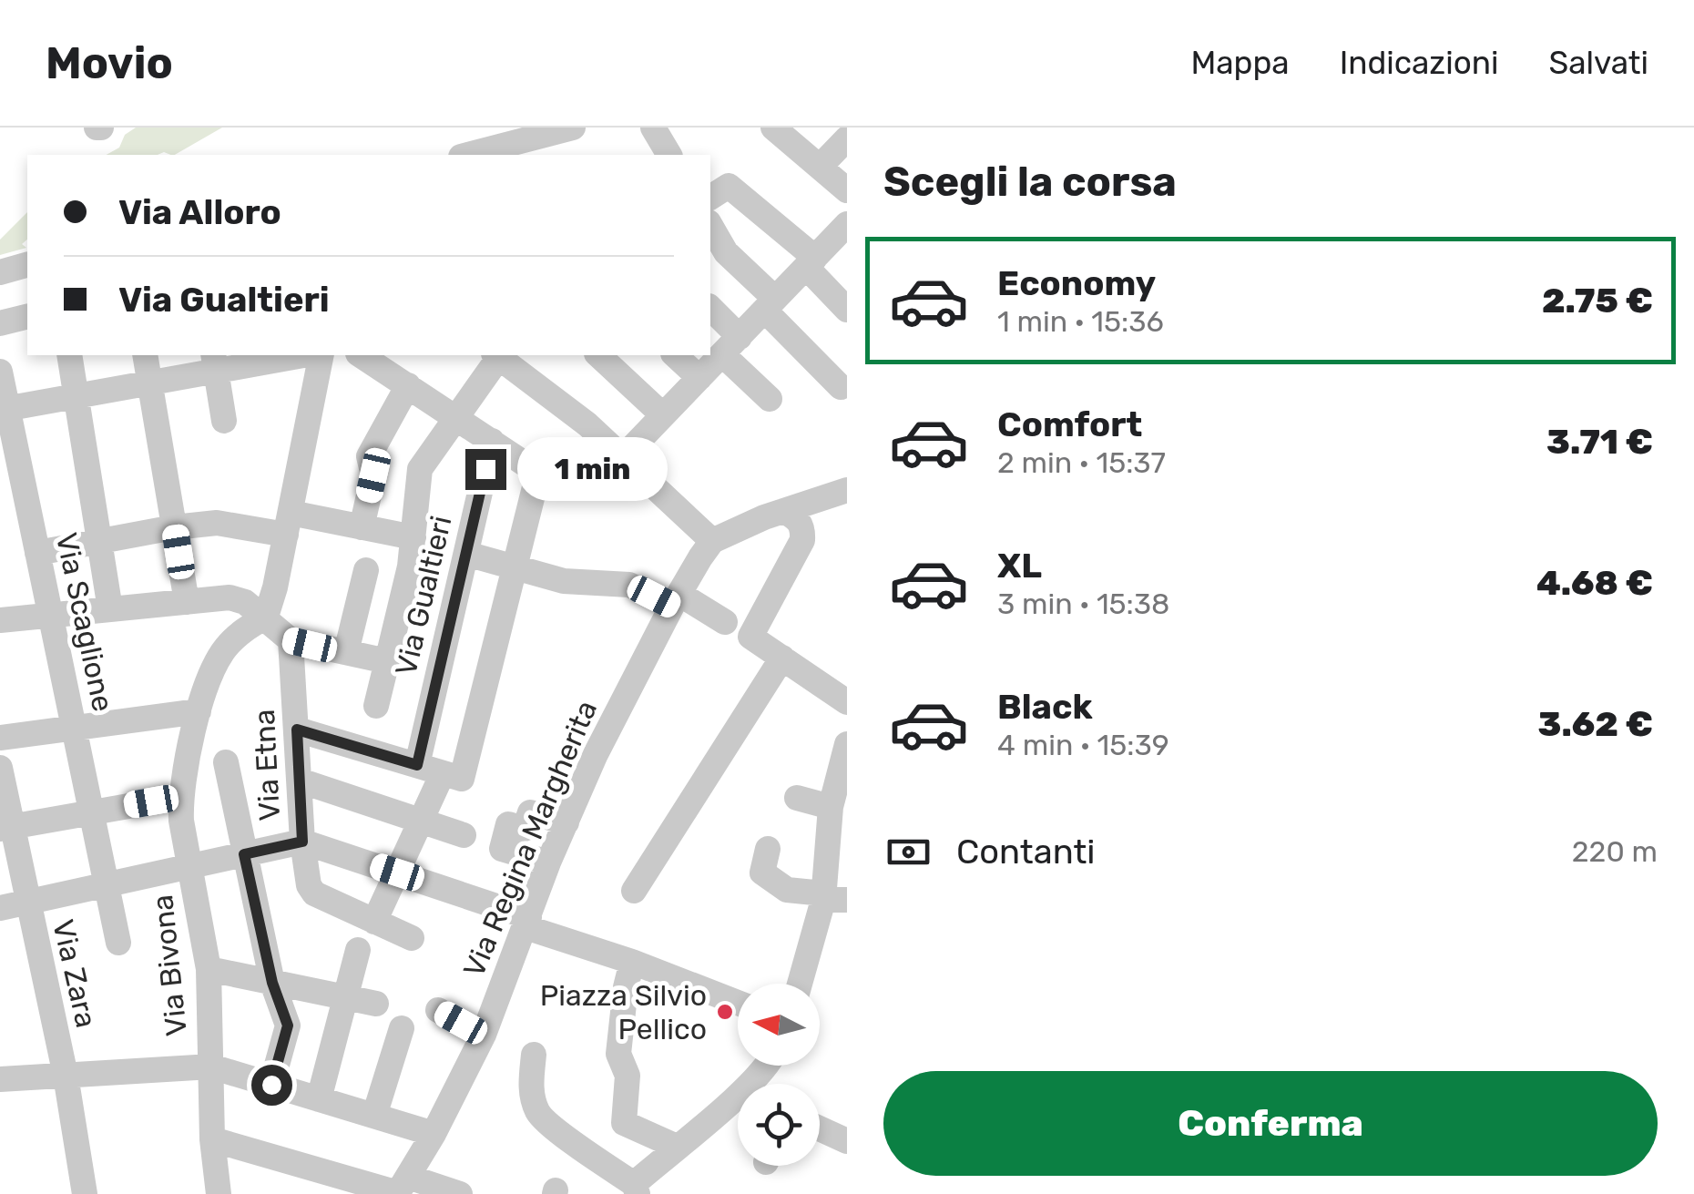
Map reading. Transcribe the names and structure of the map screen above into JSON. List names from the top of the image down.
{
  "streets": {
    "street": [
      "Via Gualtieri",
      "Via Scaglione",
      "Via Etna",
      "Via Regina Margherita",
      "Via Bivona",
      "Via Zara"
    ]
  },
  "places": ["Piazza Silvio Pellico"],
  "north": "left",
  "page": {
    "header": "Movio",
    "nav": ["Mappa", "Indicazioni", "Salvati"],
    "heading": "Scegli la corsa",
    "banner": ["Via Alloro", "Via Gualtieri"],
    "list": [
      {
        "name": "Economy",
        "note": "1 min · 15:36",
        "value": "2.75 €"
      },
      {
        "name": "Comfort",
        "note": "2 min · 15:37",
        "value": "3.71 €"
      },
      {
        "name": "XL",
        "note": "3 min · 15:38",
        "value": "4.68 €"
      },
      {
        "name": "Black",
        "note": "4 min · 15:39",
        "value": "3.62 €"
      }
    ],
    "bubble": "1 min",
    "pay": ["Contanti", "220 m"],
    "buttons": "Conferma"
  }
}
